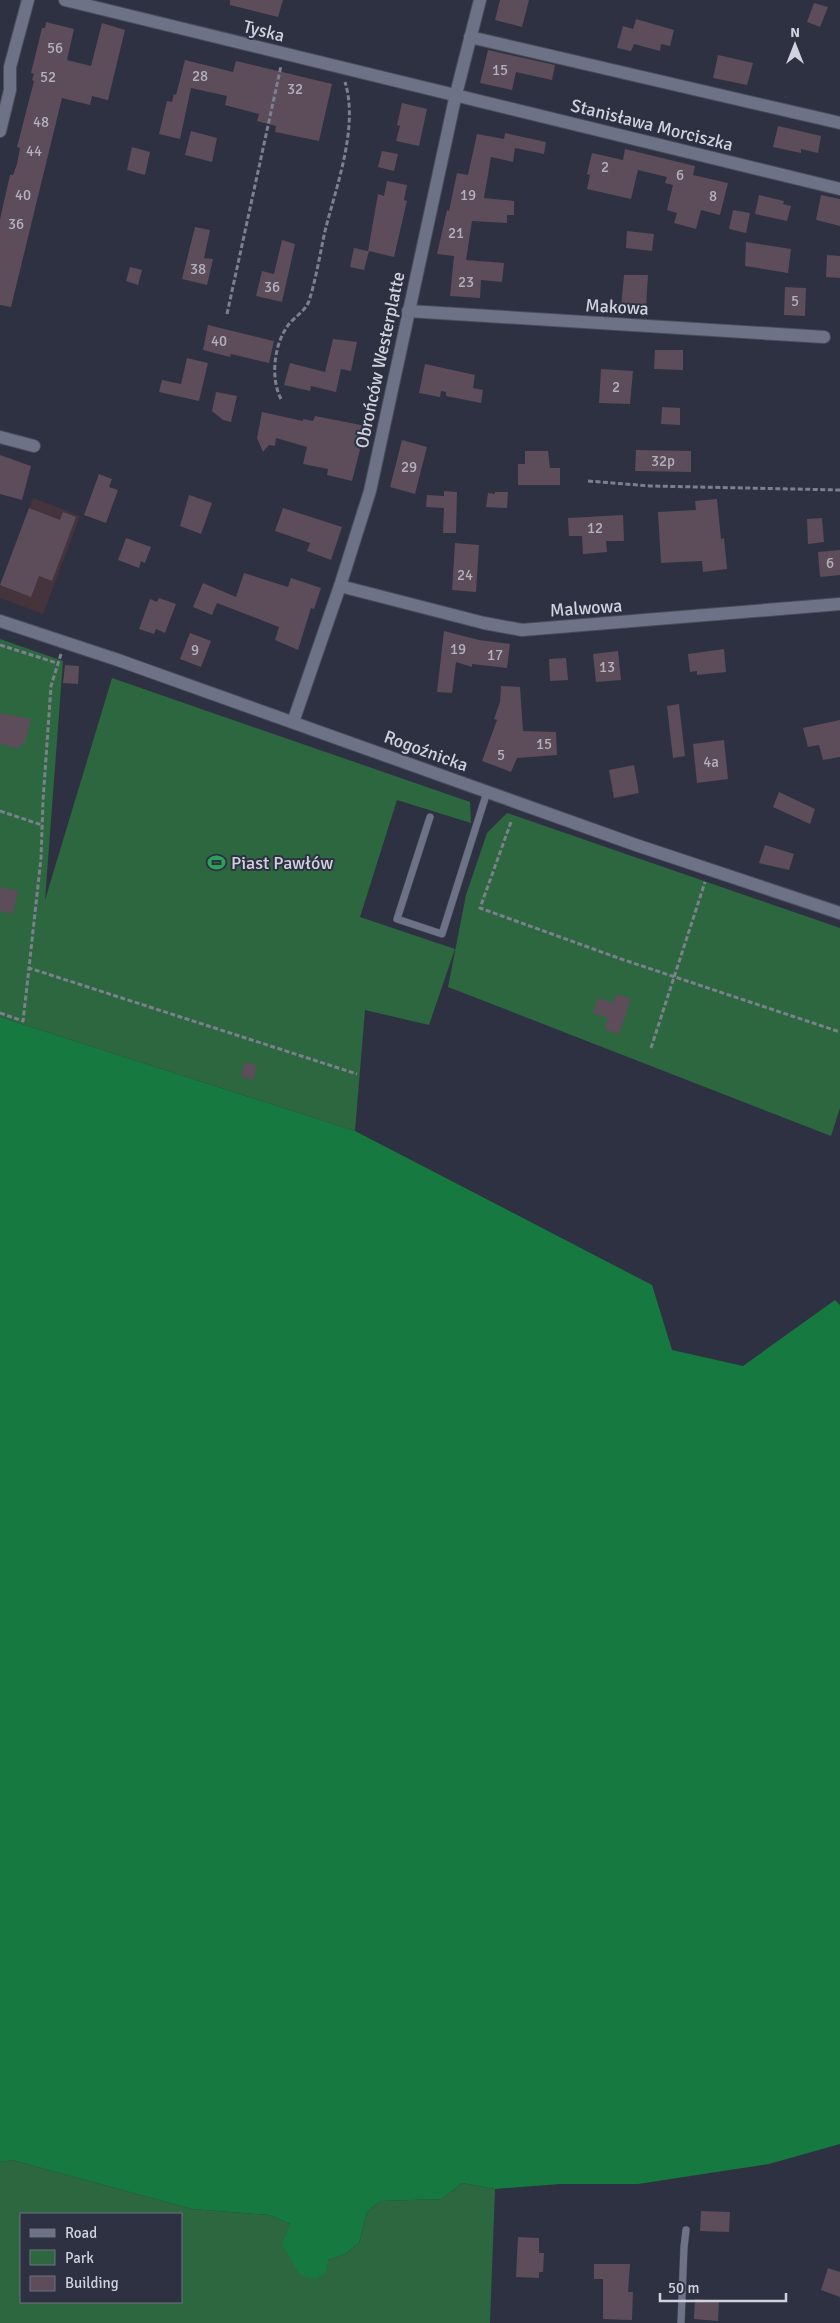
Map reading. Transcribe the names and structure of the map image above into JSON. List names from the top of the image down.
{
  "streets": {
    "street": [
      "Tyska",
      "Stanisława Morciszka",
      "Makowa",
      "Obrońców Westerplatte",
      "Malwowa",
      "Rogoźnicka"
    ]
  },
  "crossings": [
    ["Tyska", "Stanisława Morciszka"],
    ["Tyska", "Obrońców Westerplatte"],
    ["Stanisława Morciszka", "Obrońców Westerplatte"],
    ["Makowa", "Obrońców Westerplatte"],
    ["Obrońców Westerplatte", "Malwowa"],
    ["Obrońców Westerplatte", "Rogoźnicka"]
  ],
  "places": {
    "sports": ["Piast Pawłów"]
  },
  "house_numbers": [
    "56",
    "15",
    "28",
    "52",
    "32",
    "48",
    "44",
    "2",
    "6",
    "40",
    "19",
    "8",
    "36",
    "21",
    "38",
    "23",
    "36",
    "5",
    "40",
    "2",
    "32p",
    "29",
    "12",
    "6",
    "24",
    "19",
    "9",
    "17",
    "13",
    "15",
    "5",
    "4a"
  ],
  "legend": ["Road", "Park", "Building"],
  "scale_bar": "50 m",
  "north": "top"
}
